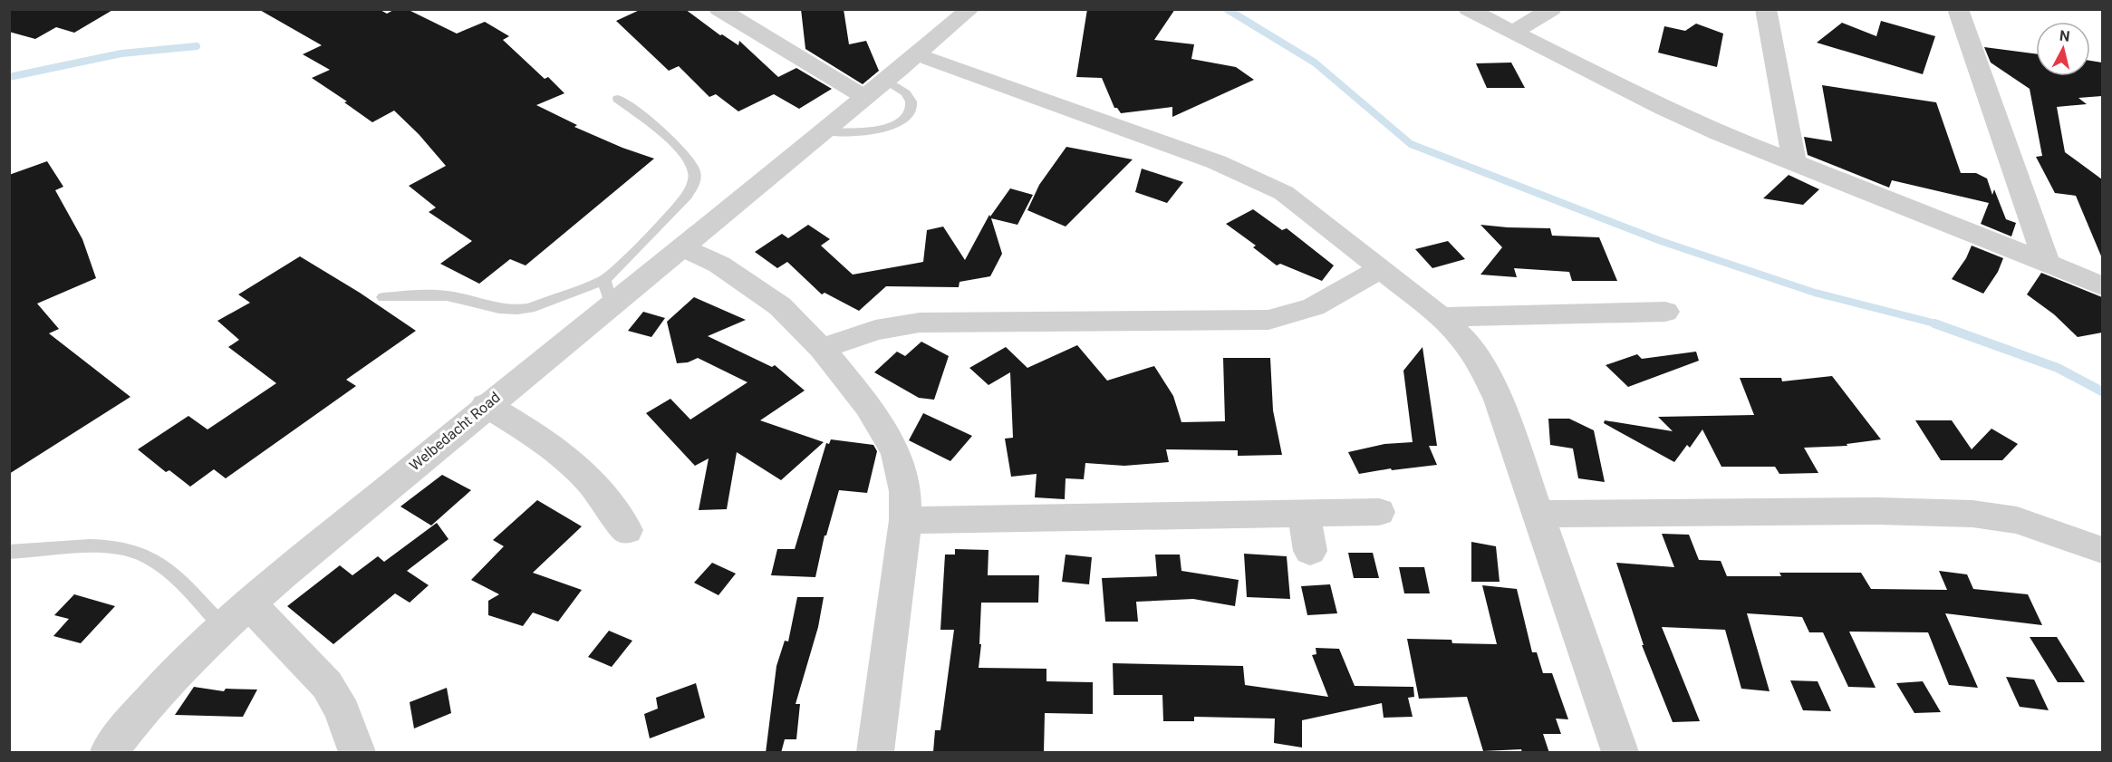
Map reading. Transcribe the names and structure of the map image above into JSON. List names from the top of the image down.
{
  "streets": {
    "street": ["Welbedacht Road"]
  },
  "north": "top"
}
